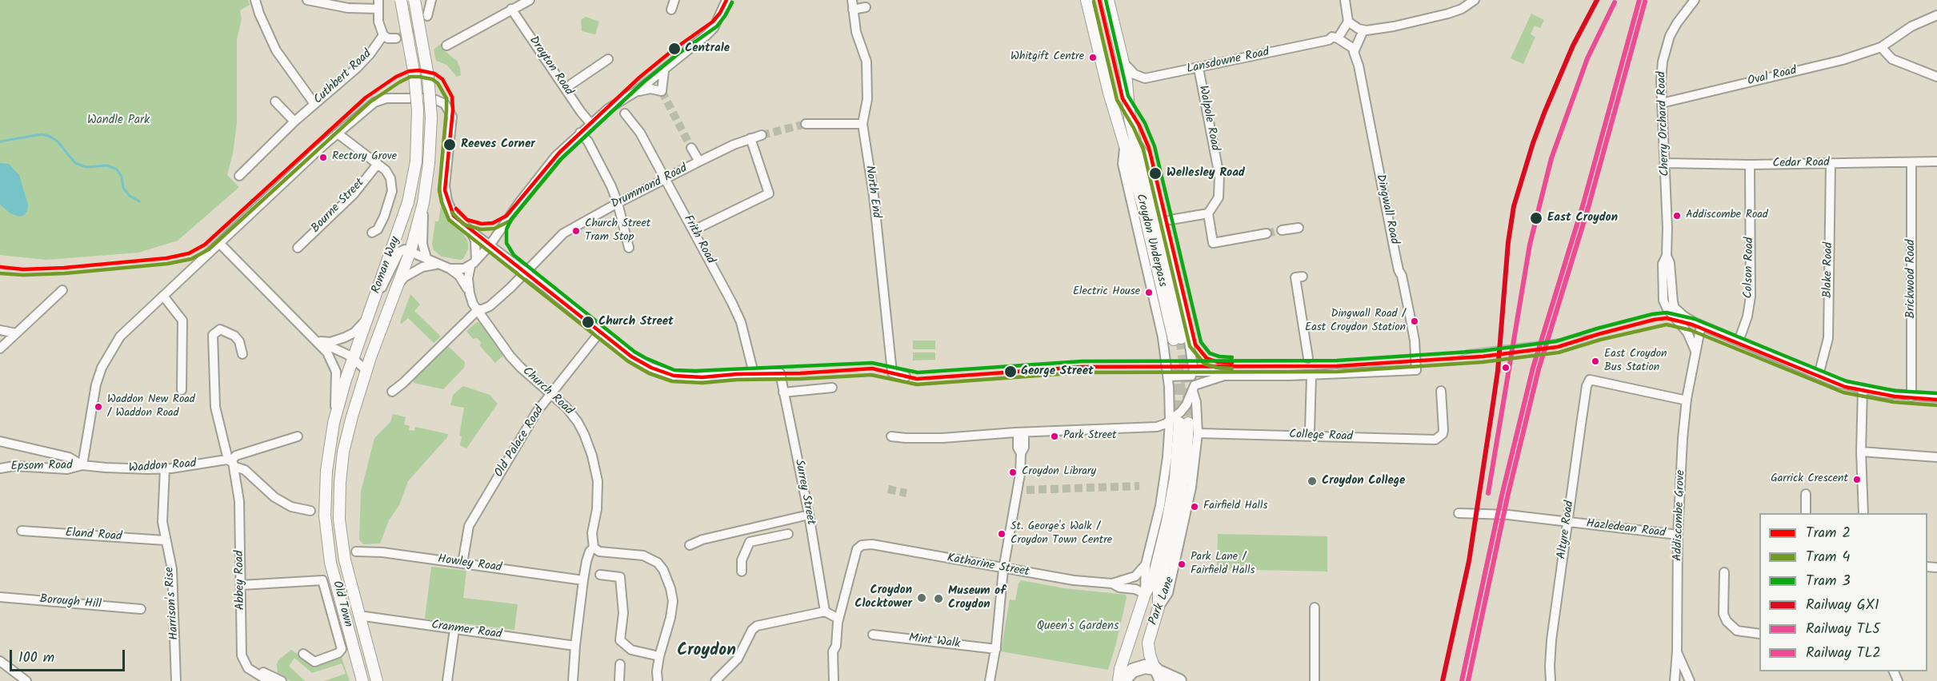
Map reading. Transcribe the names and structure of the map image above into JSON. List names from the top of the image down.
{
  "streets": {
    "main road": [
      "Croydon Underpass",
      "Roman Way",
      "Park Lane",
      "Old Town"
    ],
    "street": [
      "Lansdowne Road",
      "Drayton Road",
      "Oval Road",
      "Cuthbert Road",
      "Walpole Road",
      "Cherry Orchard Road",
      "Cedar Road",
      "Drummond Road",
      "North End",
      "Bourne Street",
      "Dingwall Road",
      "Frith Road",
      "Colson Road",
      "Blake Road",
      "Brickwood Road",
      "Church Road",
      "College Road",
      "Old Palace Road",
      "Epsom Road",
      "Waddon Road",
      "Surrey Street",
      "Addiscombe Grove",
      "Hazledean Road",
      "Altyre Road",
      "Eland Road",
      "Howley Road",
      "Katharine Street",
      "Abbey Road",
      "Borough Hill",
      "Harrison's Rise",
      "Cranmer Road",
      "Mint Walk"
    ]
  },
  "crossings": [
    ["Lansdowne Road", "Walpole Road"],
    ["Oval Road", "Cherry Orchard Road"],
    ["Cherry Orchard Road", "Cedar Road"],
    ["Cedar Road", "Colson Road"],
    ["Cedar Road", "Blake Road"],
    ["Cedar Road", "Brickwood Road"],
    ["Drummond Road", "Frith Road"],
    ["Frith Road", "Surrey Street"],
    ["Roman Way", "Old Town"],
    ["Church Road", "Old Palace Road"],
    ["Church Road", "Howley Road"],
    ["Church Road", "Cranmer Road"],
    ["College Road", "Park Lane"],
    ["Old Palace Road", "Howley Road"],
    ["Epsom Road", "Waddon Road"],
    ["Waddon Road", "Abbey Road"],
    ["Waddon Road", "Harrison's Rise"],
    ["Addiscombe Grove", "Hazledean Road"],
    ["Addiscombe Grove", "Altyre Road"],
    ["Hazledean Road", "Altyre Road"],
    ["Eland Road", "Harrison's Rise"],
    ["Katharine Street", "Park Lane"],
    ["Old Town", "Cranmer Road"]
  ],
  "districts": ["Croydon"],
  "parks": ["Wandle Park", "Queen's Gardens"],
  "places": [
    "Centrale",
    "Whitgift Centre",
    "Reeves Corner",
    "Rectory Grove",
    "Wellesley Road",
    "Addiscombe Road",
    "East Croydon",
    "Church Street Tram Stop",
    "Electric House",
    "Dingwall Road / East Croydon Station",
    "Church Street",
    "East Croydon Bus Station",
    "George Street",
    "Waddon New Road / Waddon Road",
    "Park Street",
    "Croydon Library",
    "Garrick Crescent",
    "Croydon College",
    "Fairfield Halls",
    "St. George's Walk / Croydon Town Centre",
    "Park Lane / Fairfield Halls",
    "Croydon Clocktower",
    "Museum of Croydon"
  ],
  "lines": [
    "tram line 2",
    "tram line 3",
    "rail line GX1",
    "rail line TL2",
    "tram line 4",
    "rail line TL5"
  ],
  "legend": [
    "Tram 2",
    "Tram 4",
    "Tram 3",
    "Railway GX1",
    "Railway TL5",
    "Railway TL2"
  ],
  "scale_bar": "100 m"
}
